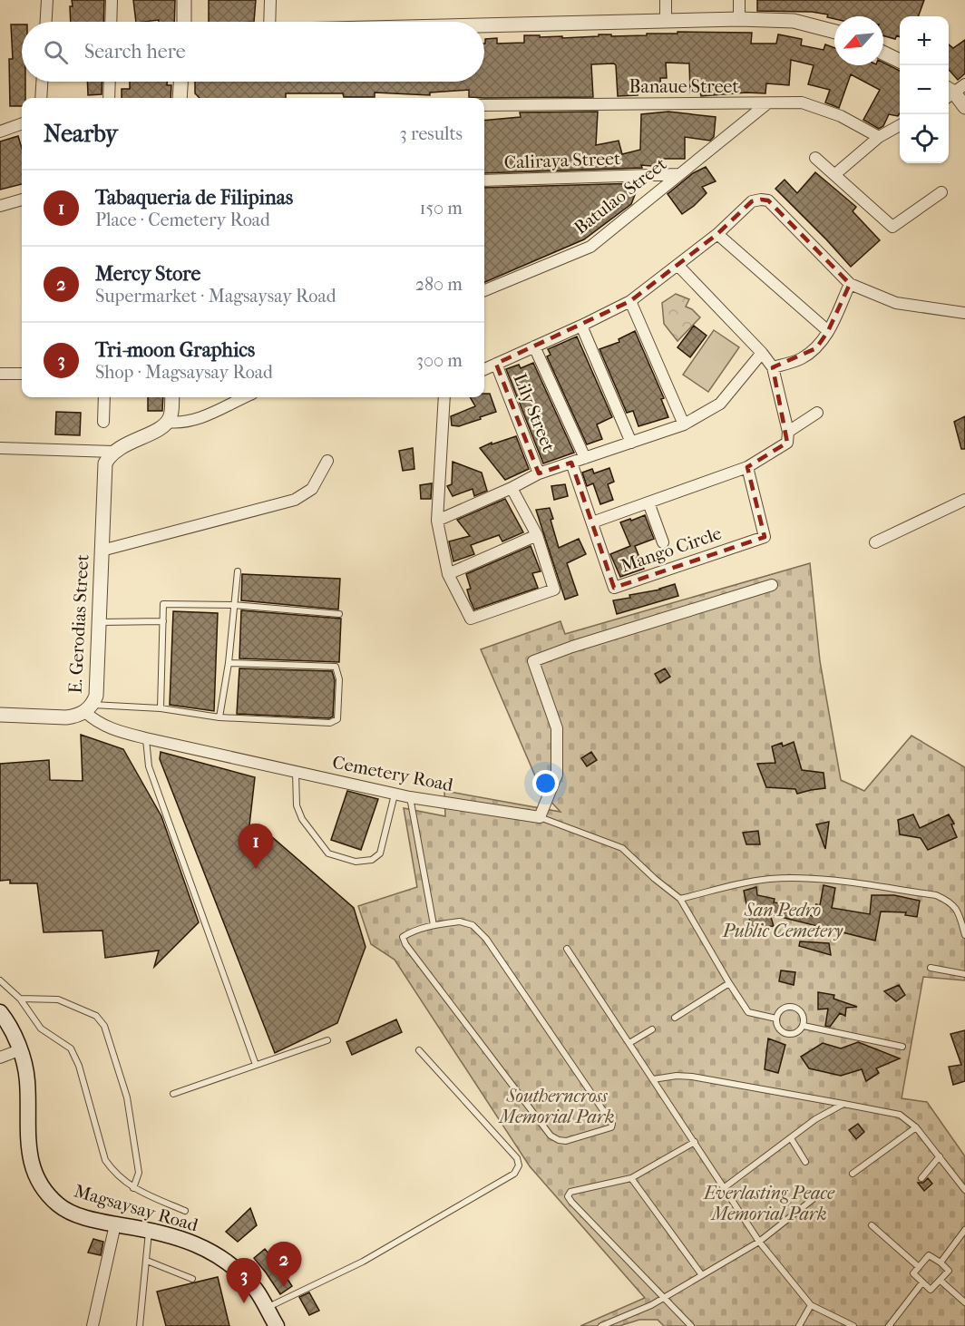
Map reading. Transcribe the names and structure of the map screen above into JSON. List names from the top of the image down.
{
  "streets": {
    "main road": ["Magsaysay Road"],
    "street": [
      "Banaue Street",
      "Caliraya Street",
      "Batulao Street",
      "Lily Street",
      "Mango Circle",
      "E. Gerodias Street",
      "Cemetery Road"
    ]
  },
  "crossings": [
    ["Banaue Street", "Batulao Street"],
    ["Caliraya Street", "Batulao Street"],
    ["E. Gerodias Street", "Cemetery Road"]
  ],
  "parks": ["San Pedro Public Cemetery", "Southerncross Memorial Park", "Everlasting Peace Memorial Park"],
  "north": "bottom left",
  "page": {
    "map_buttons": ["+", "−"],
    "search": "Search here",
    "heading": ["Nearby", "3 results"],
    "list": [
      {
        "mark": "1",
        "name": "Tabaqueria de Filipinas",
        "note": "Place · Cemetery Road",
        "value": "150 m"
      },
      {
        "mark": "2",
        "name": "Mercy Store",
        "note": "Supermarket · Magsaysay Road",
        "value": "280 m"
      },
      {
        "mark": "3",
        "name": "Tri-moon Graphics",
        "note": "Shop · Magsaysay Road",
        "value": "300 m"
      }
    ],
    "pins": ["1", "2", "3"]
  }
}
